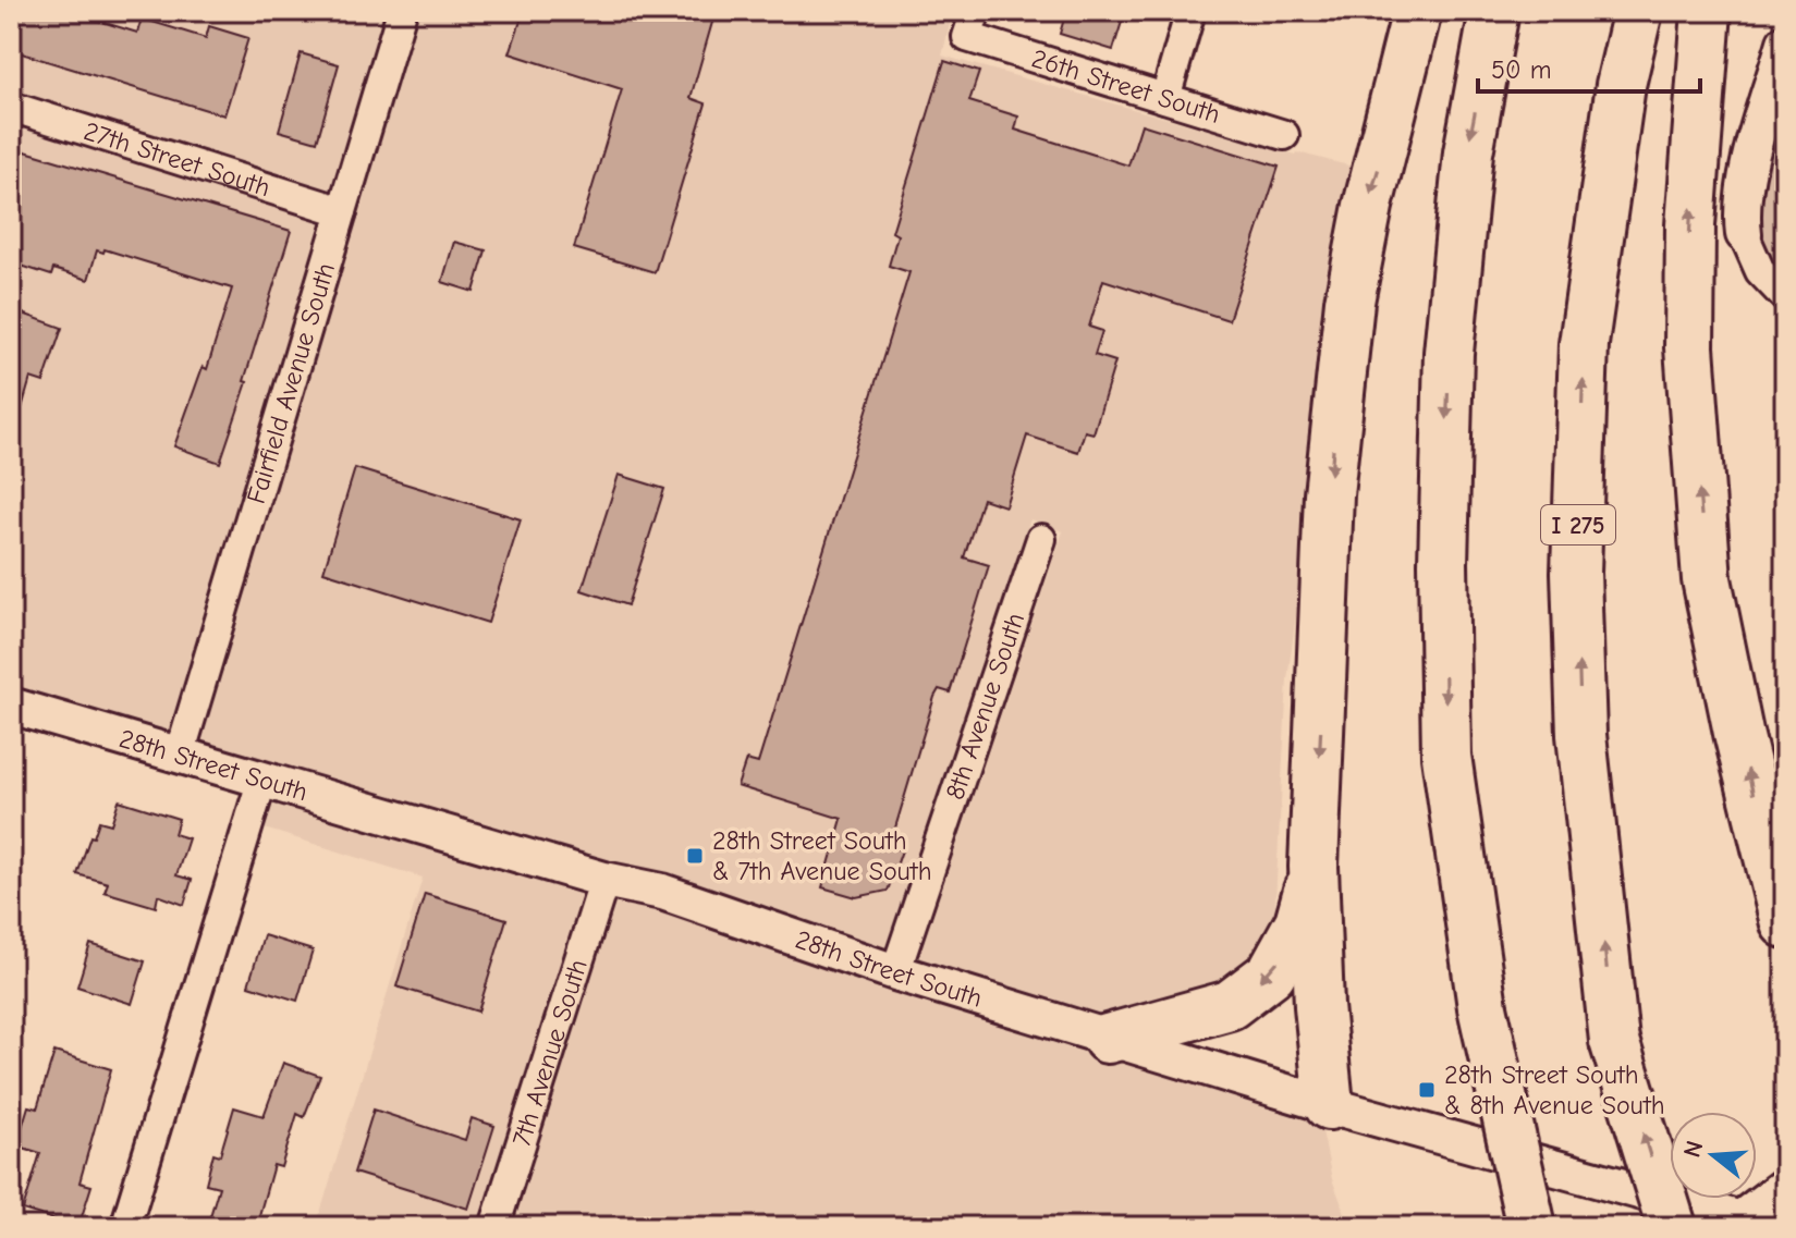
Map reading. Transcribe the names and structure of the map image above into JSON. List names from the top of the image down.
{
  "streets": {
    "highway": ["I 275"],
    "street": [
      "26th Street South",
      "27th Street South",
      "Fairfield Avenue South",
      "8th Avenue South",
      "28th Street South",
      "7th Avenue South"
    ]
  },
  "crossings": [
    ["27th Street South", "Fairfield Avenue South"],
    ["Fairfield Avenue South", "28th Street South"],
    ["8th Avenue South", "28th Street South"],
    ["28th Street South", "7th Avenue South"]
  ],
  "places": {
    "transit": ["28th Street South & 7th Avenue South", "28th Street South & 8th Avenue South"]
  },
  "scale_bar": "50 m",
  "north": "left"
}
